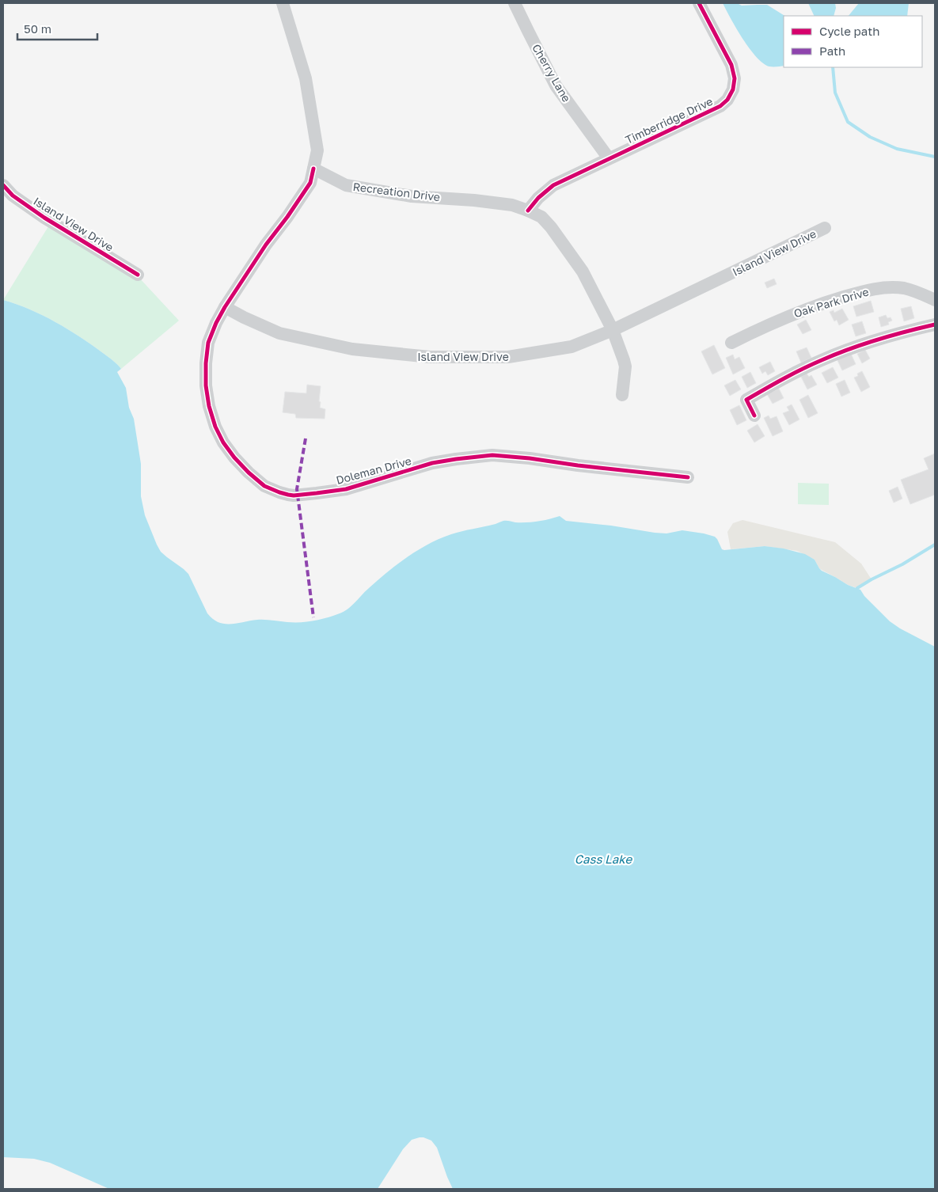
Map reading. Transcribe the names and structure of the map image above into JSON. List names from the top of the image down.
{
  "streets": {
    "street": [
      "Cherry Lane",
      "Timberridge Drive",
      "Recreation Drive",
      "Island View Drive",
      "Oak Park Drive",
      "Doleman Drive"
    ]
  },
  "crossings": [
    ["Cherry Lane", "Timberridge Drive"],
    ["Timberridge Drive", "Recreation Drive"],
    ["Recreation Drive", "Island View Drive"],
    ["Recreation Drive", "Doleman Drive"],
    ["Island View Drive", "Doleman Drive"]
  ],
  "water": ["Cass Lake"],
  "legend": ["Cycle path", "Path"],
  "scale_bar": "50 m"
}
